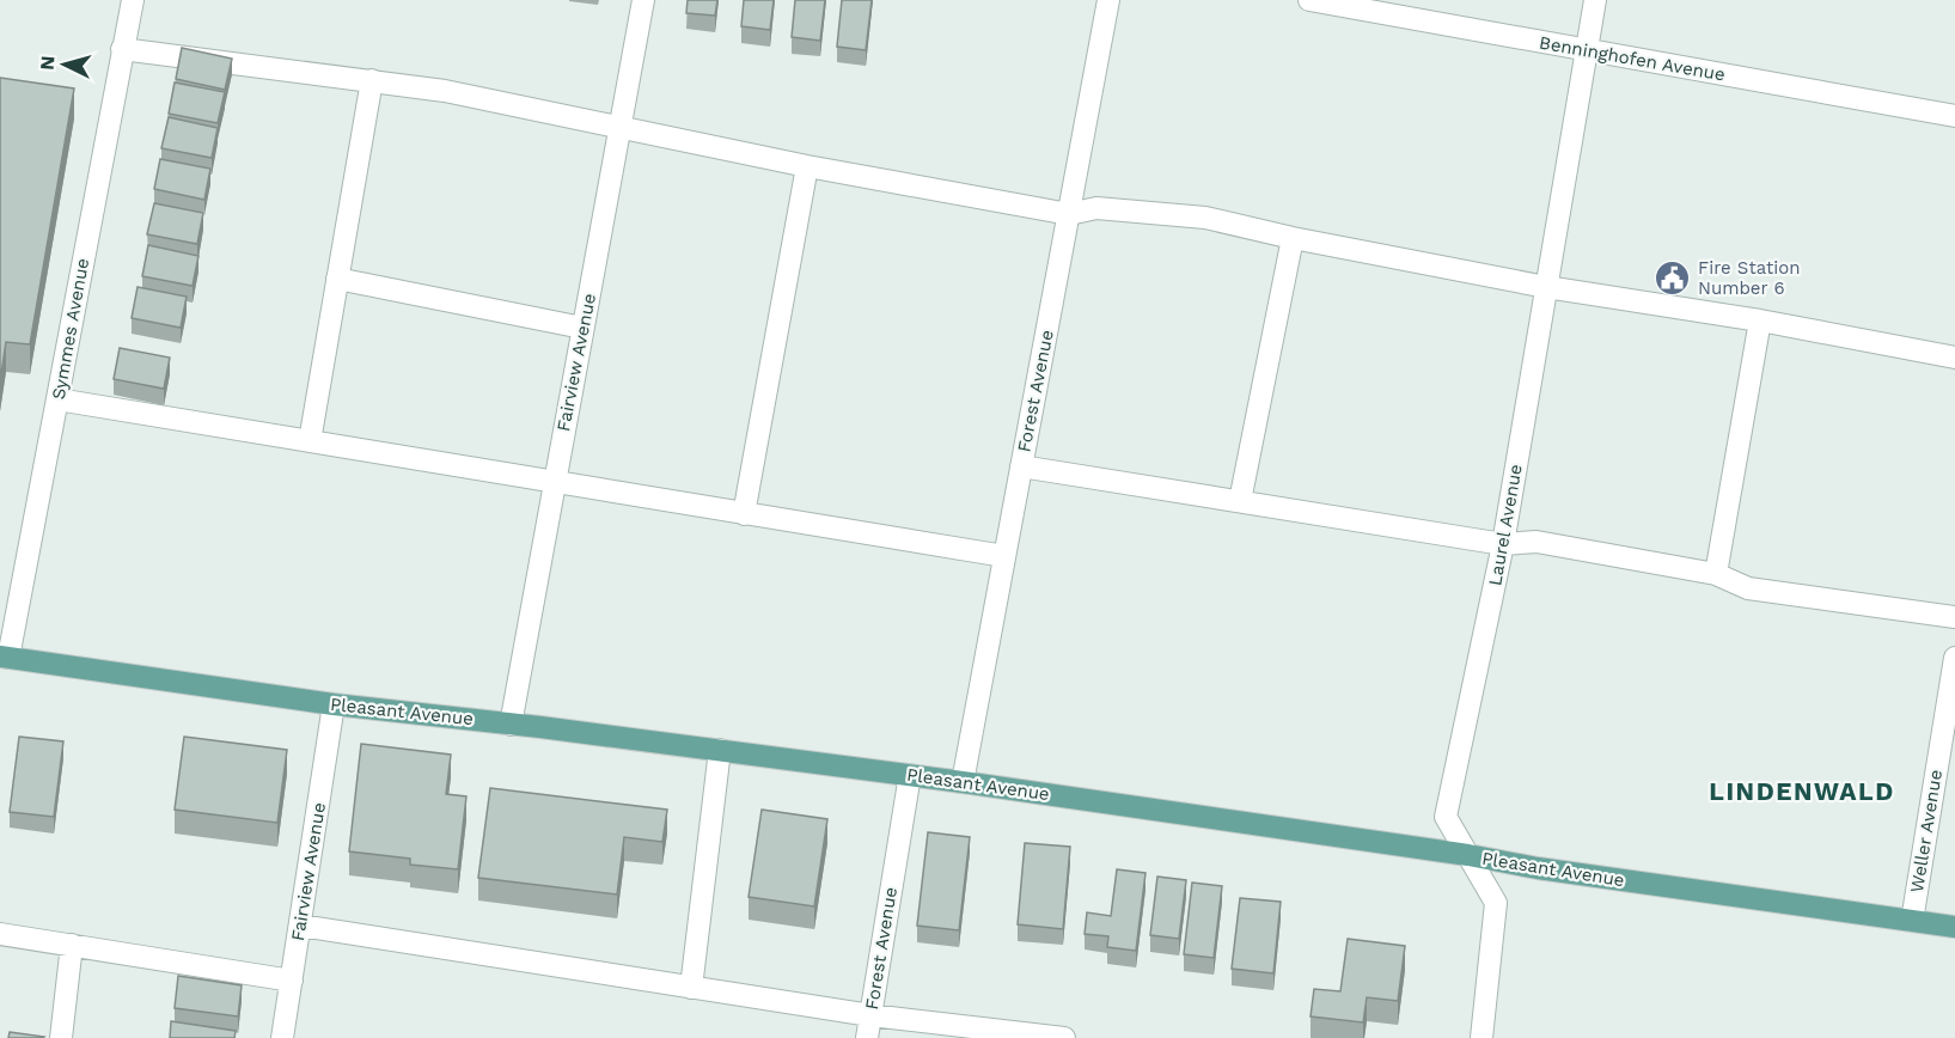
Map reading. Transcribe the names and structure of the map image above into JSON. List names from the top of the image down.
{
  "streets": {
    "main road": ["Pleasant Avenue"],
    "street": [
      "Benninghofen Avenue",
      "Symmes Avenue",
      "Fairview Avenue",
      "Forest Avenue",
      "Laurel Avenue",
      "Weller Avenue"
    ]
  },
  "crossings": [
    ["Benninghofen Avenue", "Laurel Avenue"],
    ["Symmes Avenue", "Pleasant Avenue"],
    ["Fairview Avenue", "Pleasant Avenue"],
    ["Forest Avenue", "Pleasant Avenue"],
    ["Laurel Avenue", "Pleasant Avenue"],
    ["Pleasant Avenue", "Weller Avenue"]
  ],
  "districts": ["LINDENWALD"],
  "places": {
    "public building": ["Fire Station Number 6"]
  },
  "north": "left"
}
